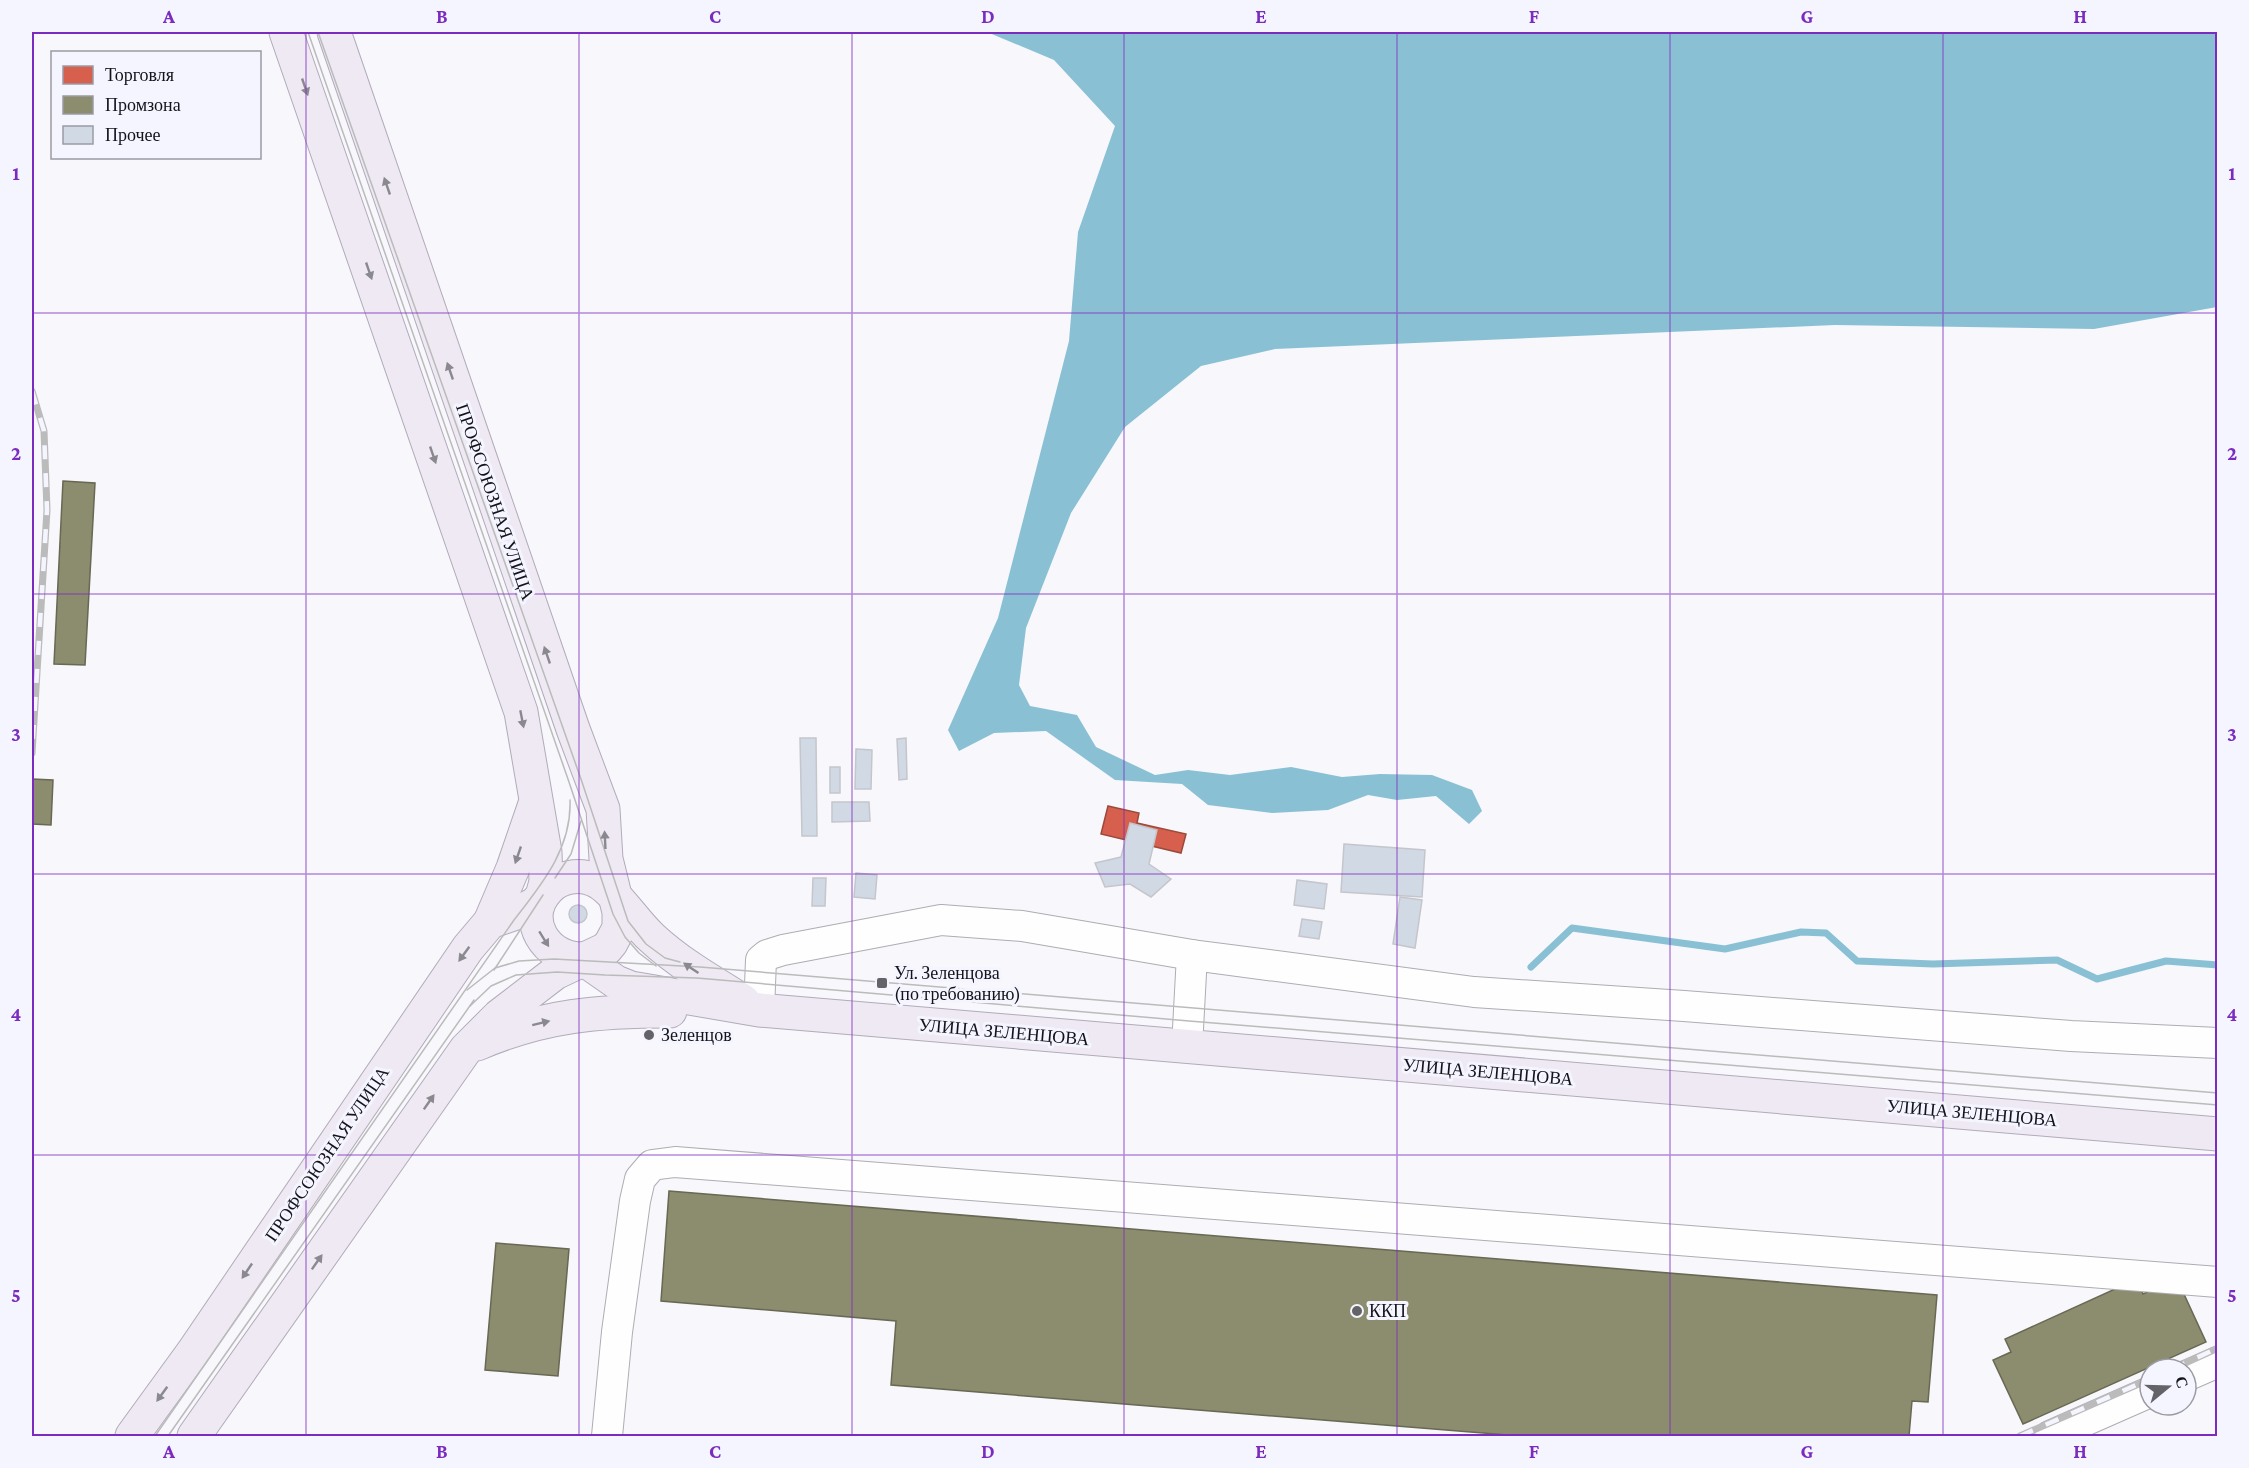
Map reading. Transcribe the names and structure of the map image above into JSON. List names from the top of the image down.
{
  "streets": {
    "main road": ["ПРОФСОЮЗНАЯ УЛИЦА", "УЛИЦА ЗЕЛЕНЦОВА"]
  },
  "crossings": [
    ["ПРОФСОЮЗНАЯ УЛИЦА", "УЛИЦА ЗЕЛЕНЦОВА"]
  ],
  "places": {
    "transit": ["Ул. Зеленцова (по требованию)"],
    "other": ["Зеленцов", "ККП"]
  },
  "legend": ["Торговля", "Промзона", "Прочее"],
  "north": "right",
  "grid": {
    "columns": [
      "A",
      "B",
      "C",
      "D",
      "E",
      "F",
      "G",
      "H"
    ],
    "rows": [
      "1",
      "2",
      "3",
      "4",
      "5"
    ]
  }
}
